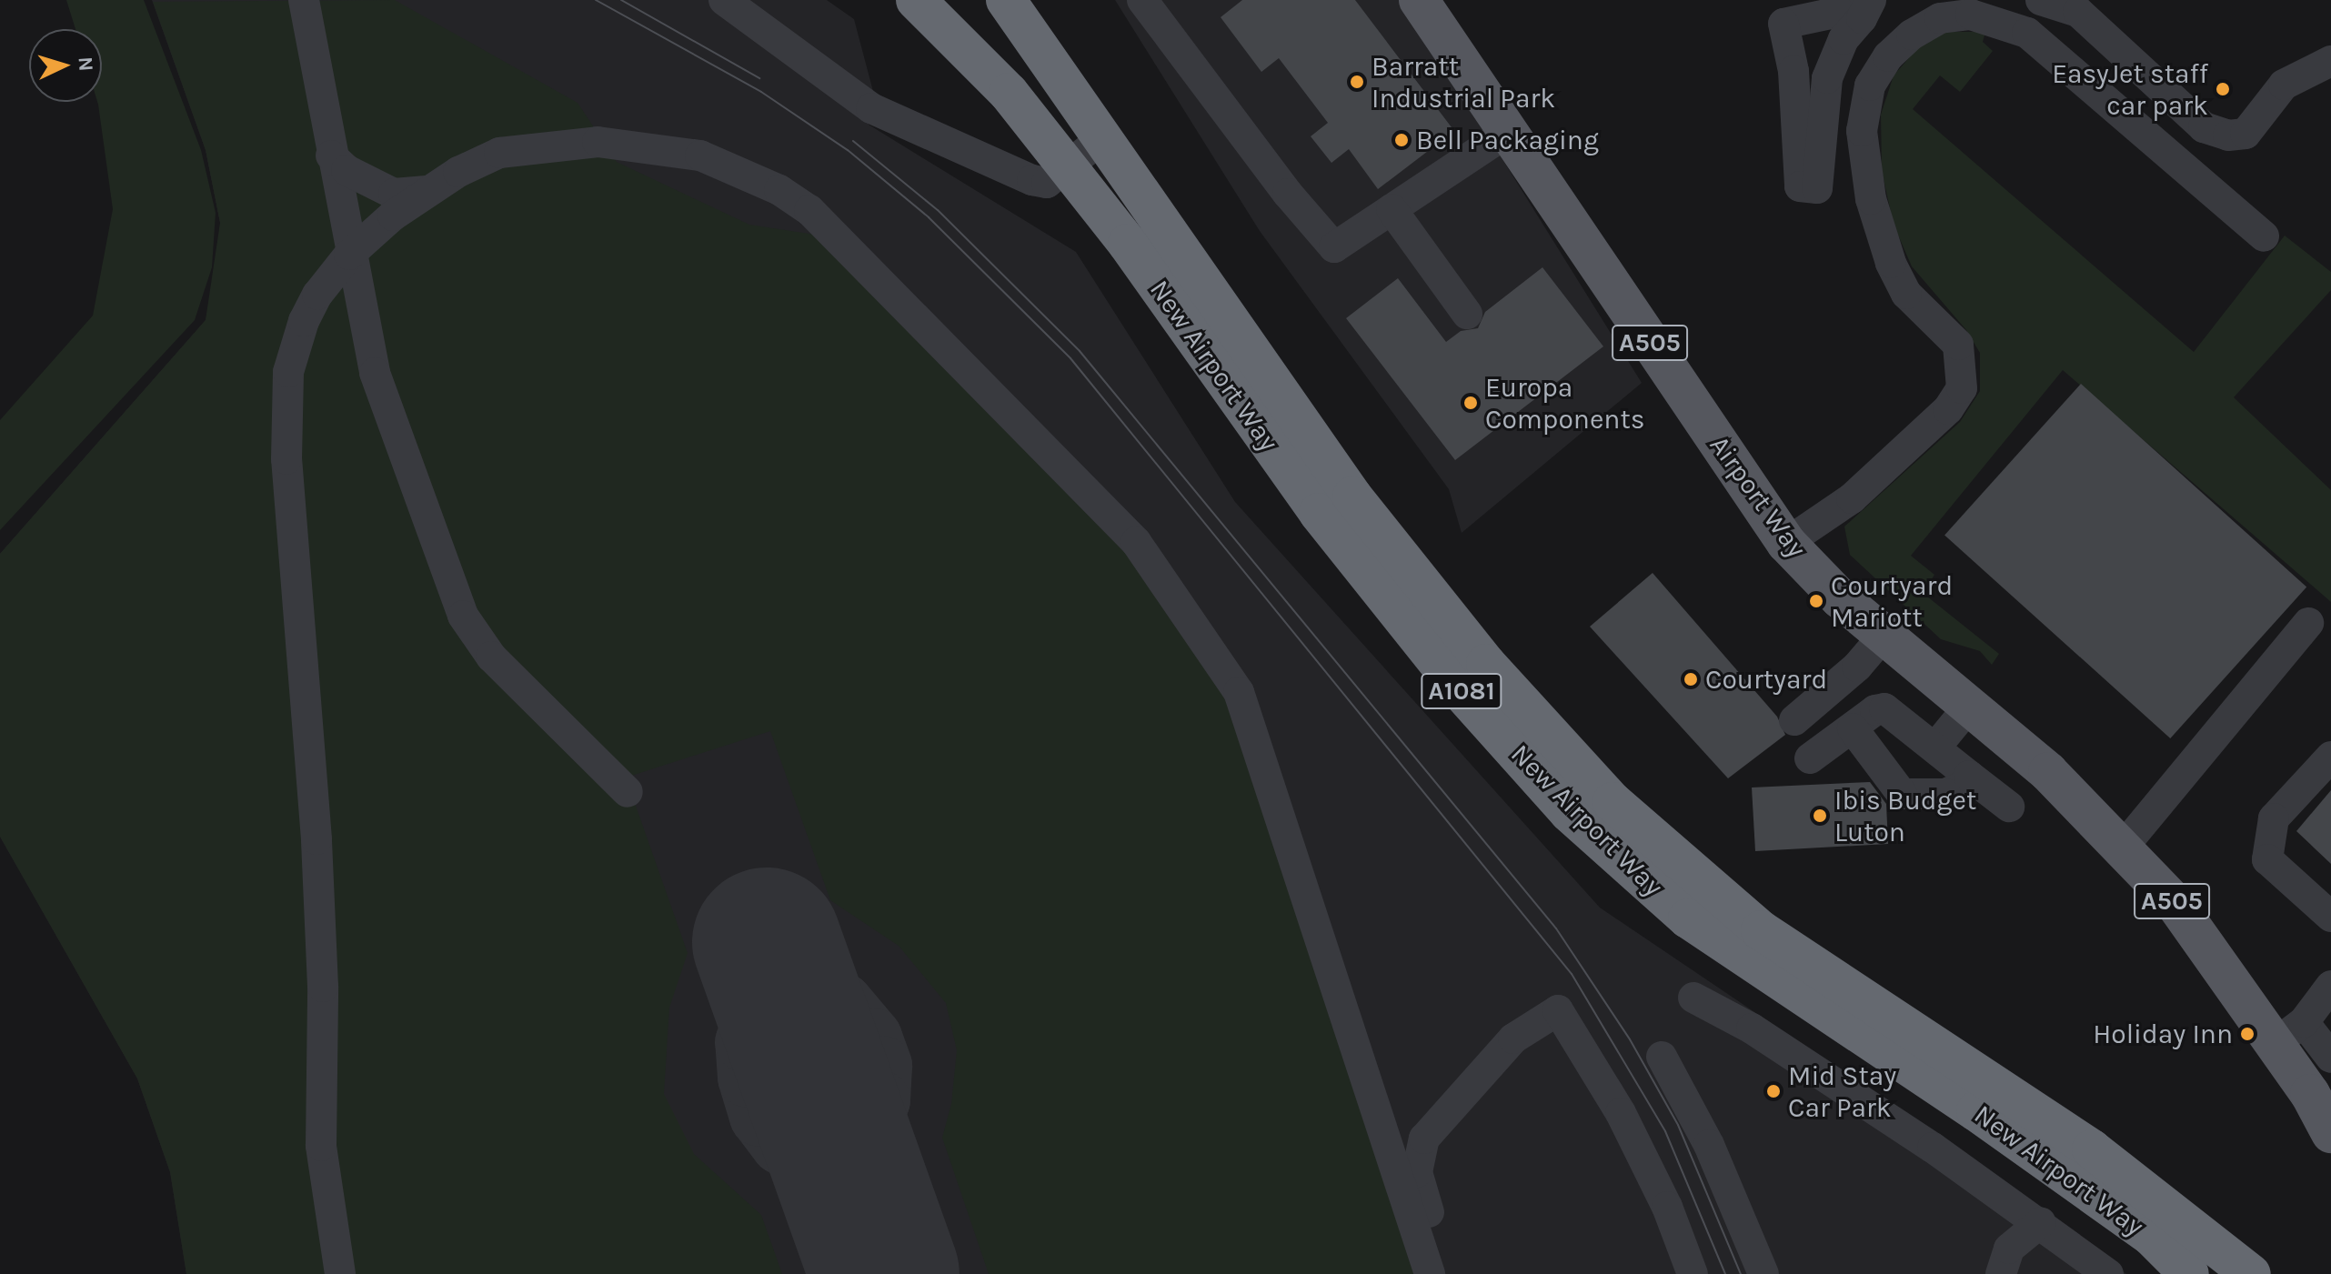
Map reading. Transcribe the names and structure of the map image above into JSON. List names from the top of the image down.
{
  "streets": {
    "highway": ["New Airport Way", "A1081"],
    "main road": ["A505", "Airport Way"]
  },
  "places": [
    "Barratt Industrial Park",
    "EasyJet staff car park",
    "Bell Packaging",
    "Europa Components",
    "Courtyard Mariott",
    "Courtyard",
    "Ibis Budget Luton",
    "Holiday Inn",
    "Mid Stay Car Park"
  ],
  "north": "right"
}
